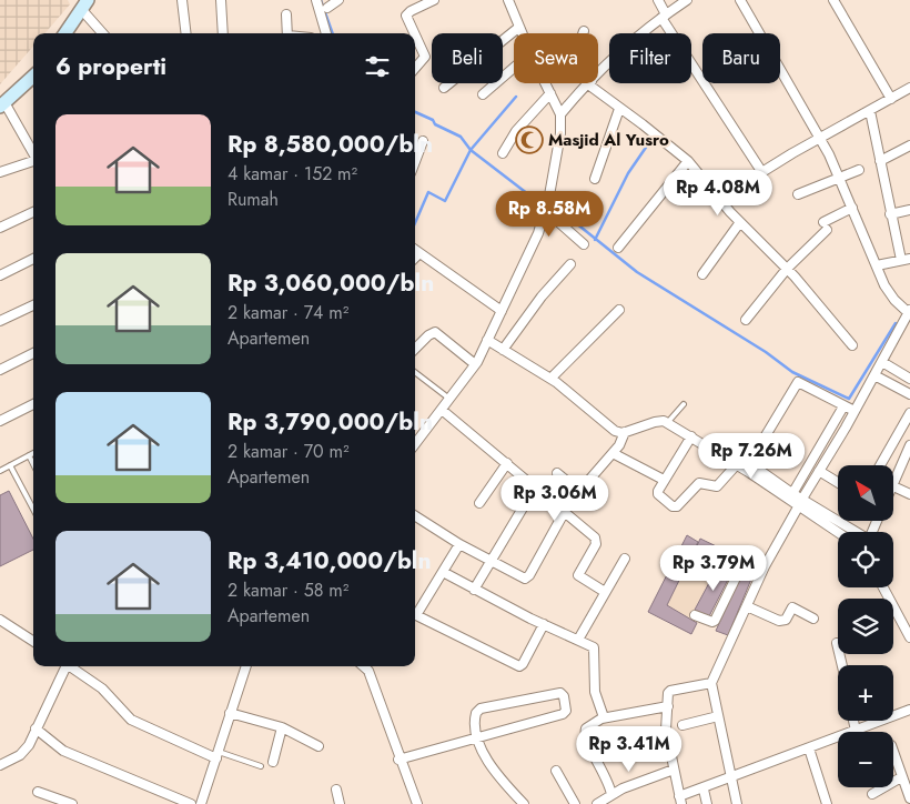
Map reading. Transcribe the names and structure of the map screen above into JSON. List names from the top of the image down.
{
  "places": {
    "mosque": ["Masjid Al Yusro"]
  },
  "north": "top left",
  "page": {
    "chip": [
      "Beli",
      "Sewa",
      "Filter",
      "Baru"
    ],
    "heading": "6 properti",
    "list": [
      {
        "name": "Rp 8,580,000/bln",
        "note": "4 kamar · 152 m² · Rumah"
      },
      {
        "name": "Rp 3,060,000/bln",
        "note": "2 kamar · 74 m² · Apartemen"
      },
      {
        "name": "Rp 3,790,000/bln",
        "note": "2 kamar · 70 m² · Apartemen"
      },
      {
        "name": "Rp 3,410,000/bln",
        "note": "2 kamar · 58 m² · Apartemen"
      }
    ],
    "price": [
      "Rp 4.08M",
      "Rp 8.58M",
      "Rp 7.26M",
      "Rp 3.06M",
      "Rp 3.79M",
      "Rp 3.41M"
    ],
    "map_buttons": ["+", "−"]
  }
}
